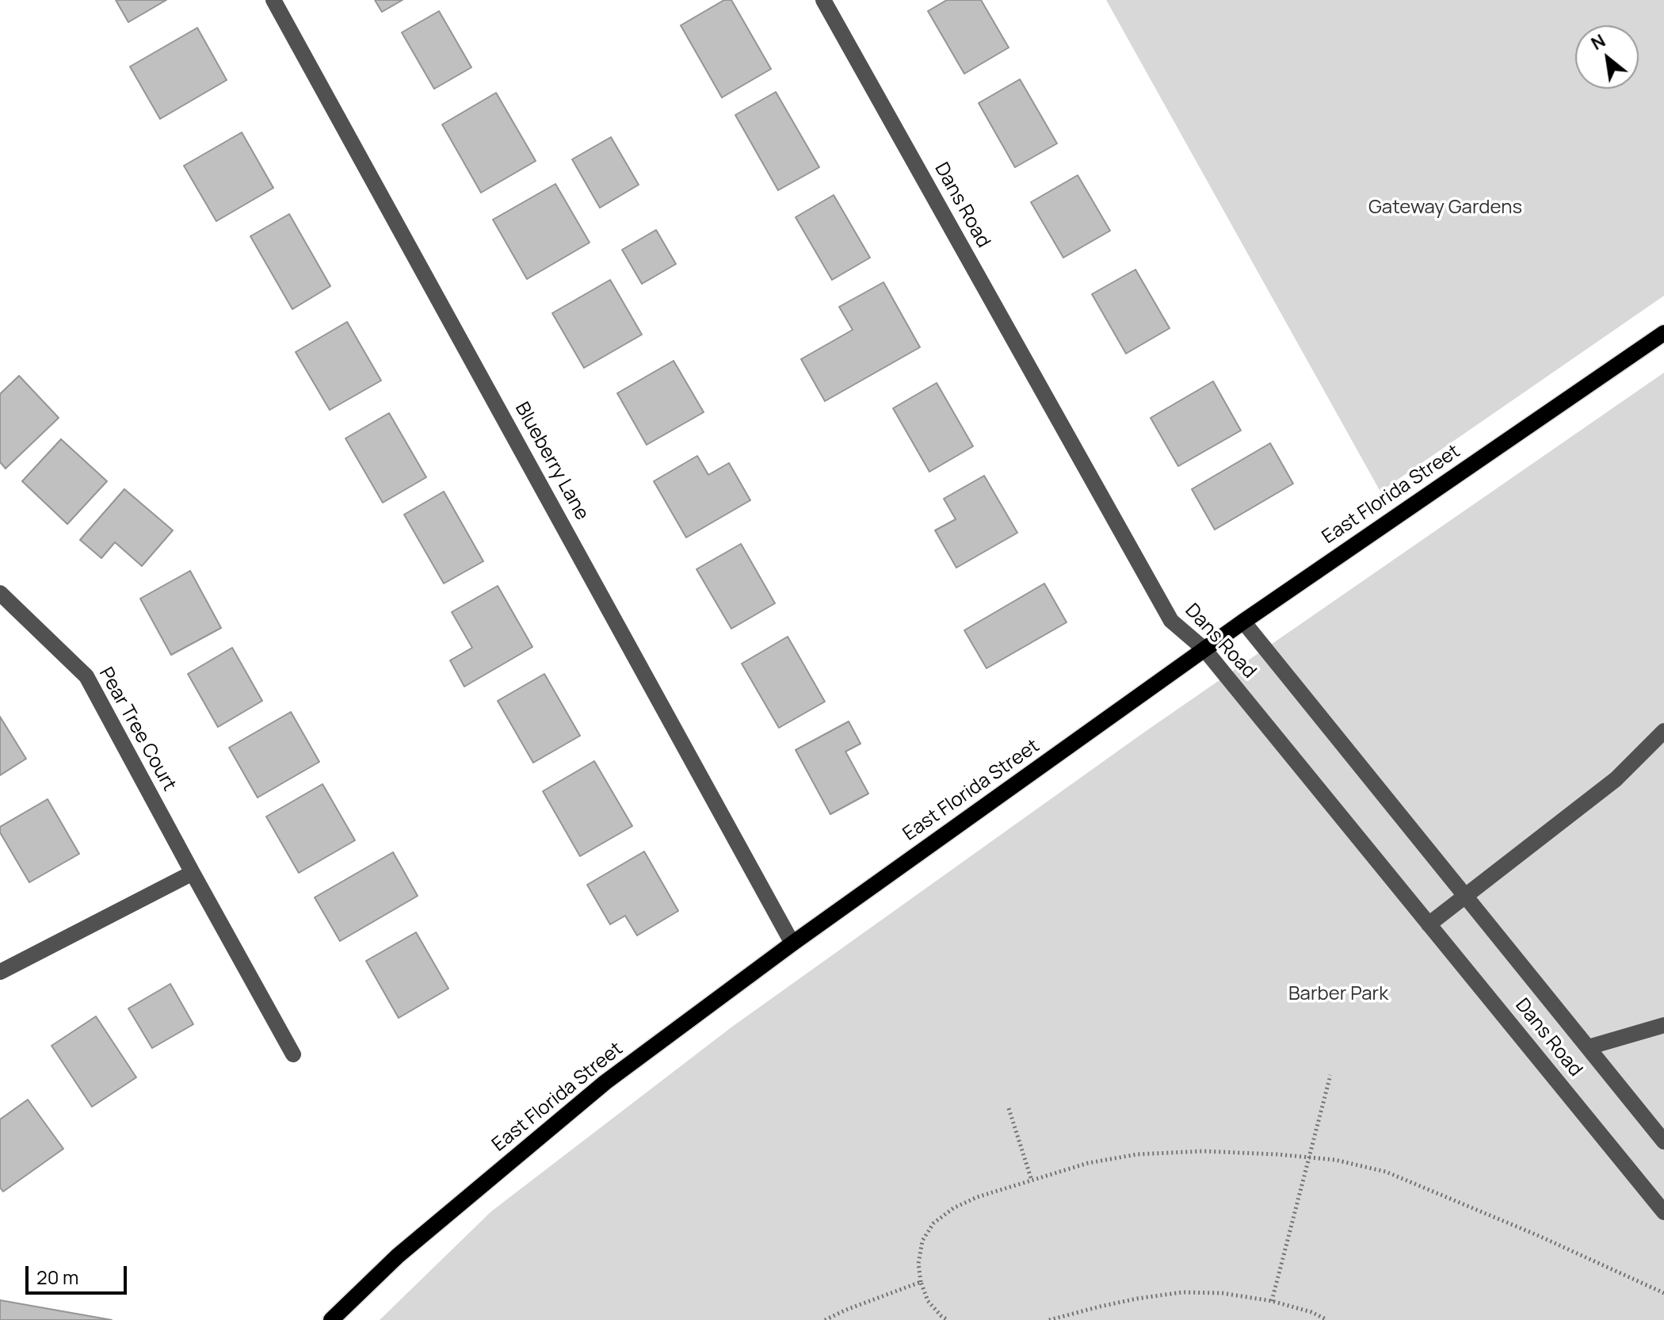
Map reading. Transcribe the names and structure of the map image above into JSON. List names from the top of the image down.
{
  "streets": {
    "main road": ["East Florida Street"],
    "street": ["Dans Road", "Blueberry Lane", "Pear Tree Court"]
  },
  "crossings": [
    ["Dans Road", "East Florida Street"],
    ["Blueberry Lane", "East Florida Street"]
  ],
  "parks": ["Gateway Gardens", "Barber Park"],
  "scale_bar": "20 m",
  "north": "top left"
}
